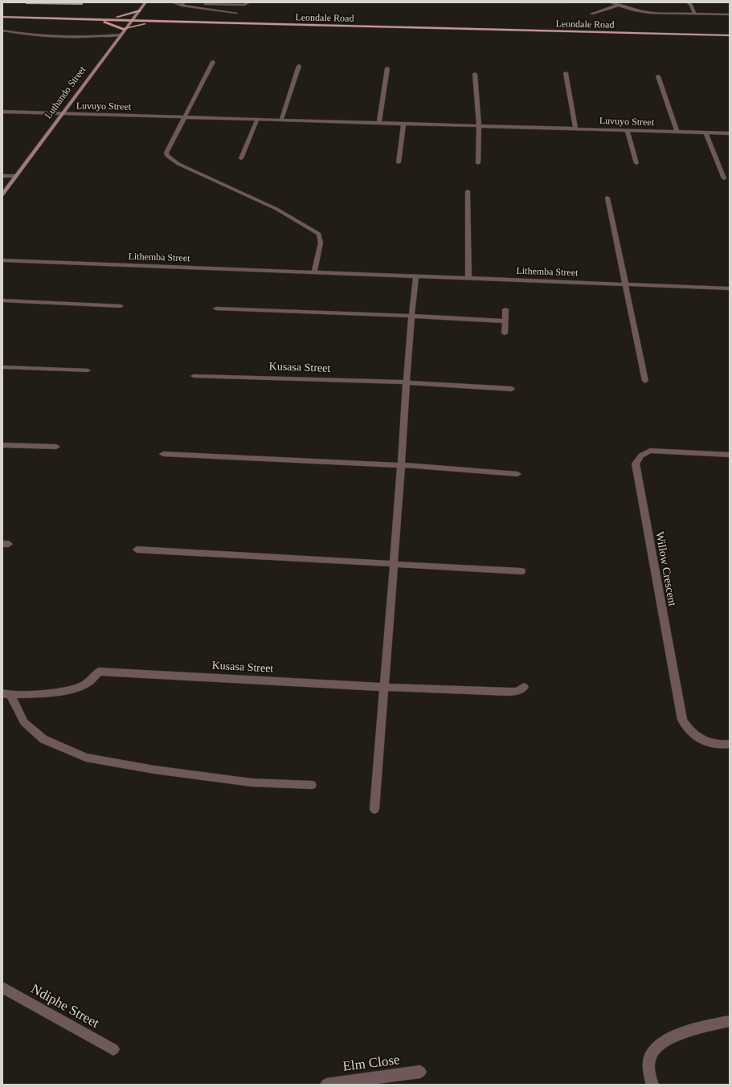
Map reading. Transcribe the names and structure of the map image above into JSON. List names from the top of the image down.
{
  "streets": {
    "main road": ["Leondale Road"],
    "street": [
      "Luthando Street",
      "Luvuyo Street",
      "Lithemba Street",
      "Kusasa Street",
      "Willow Crescent",
      "Ndiphe Street",
      "Elm Close"
    ]
  },
  "crossings": [
    ["Leondale Road", "Luthando Street"],
    ["Luthando Street", "Luvuyo Street"]
  ]
}
